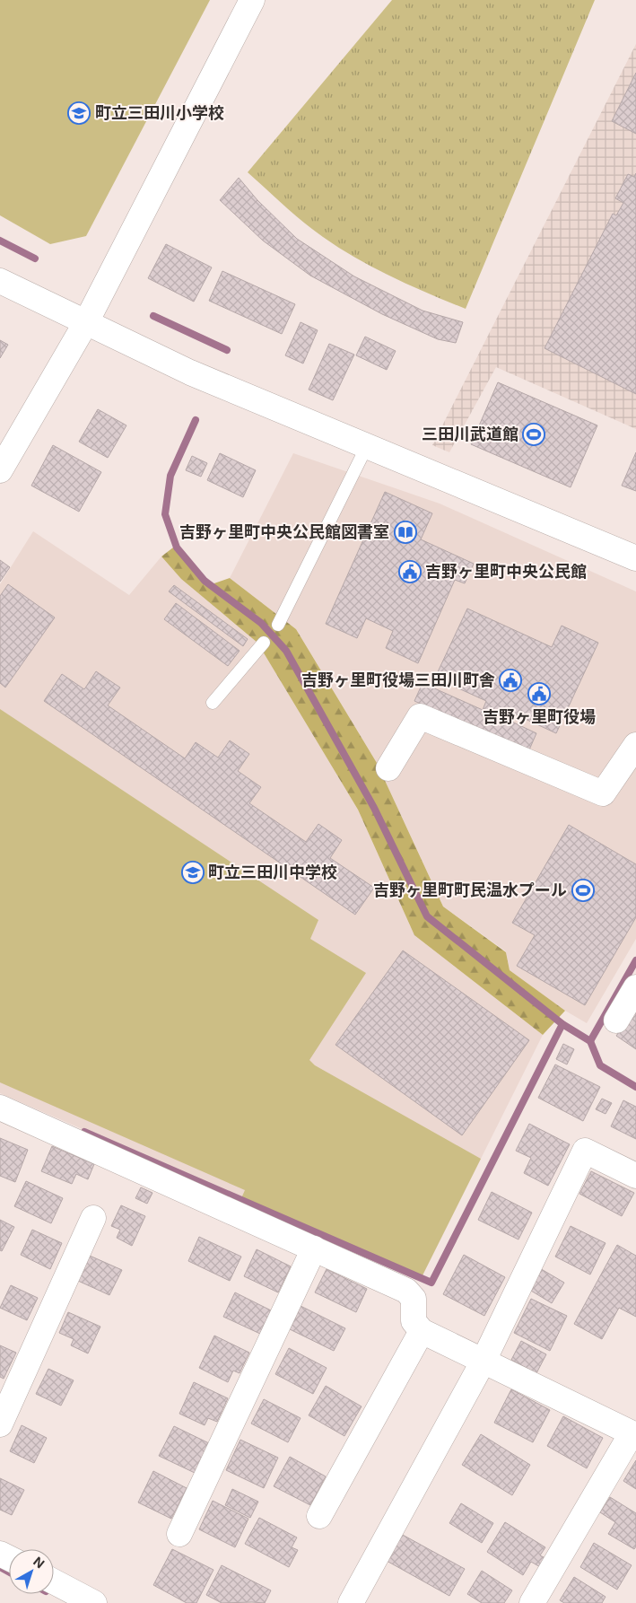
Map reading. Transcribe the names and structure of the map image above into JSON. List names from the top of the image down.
{
  "places": {
    "school or university": ["町立三田川小学校", "町立三田川中学校"],
    "sports": ["三田川武道館", "吉野ヶ里町町民温水プール"],
    "library": ["吉野ヶ里町中央公民館図書室"],
    "public building": ["吉野ヶ里町中央公民館", "吉野ヶ里町役場三田川町舎", "吉野ヶ里町役場"]
  },
  "north": "top right"
}
